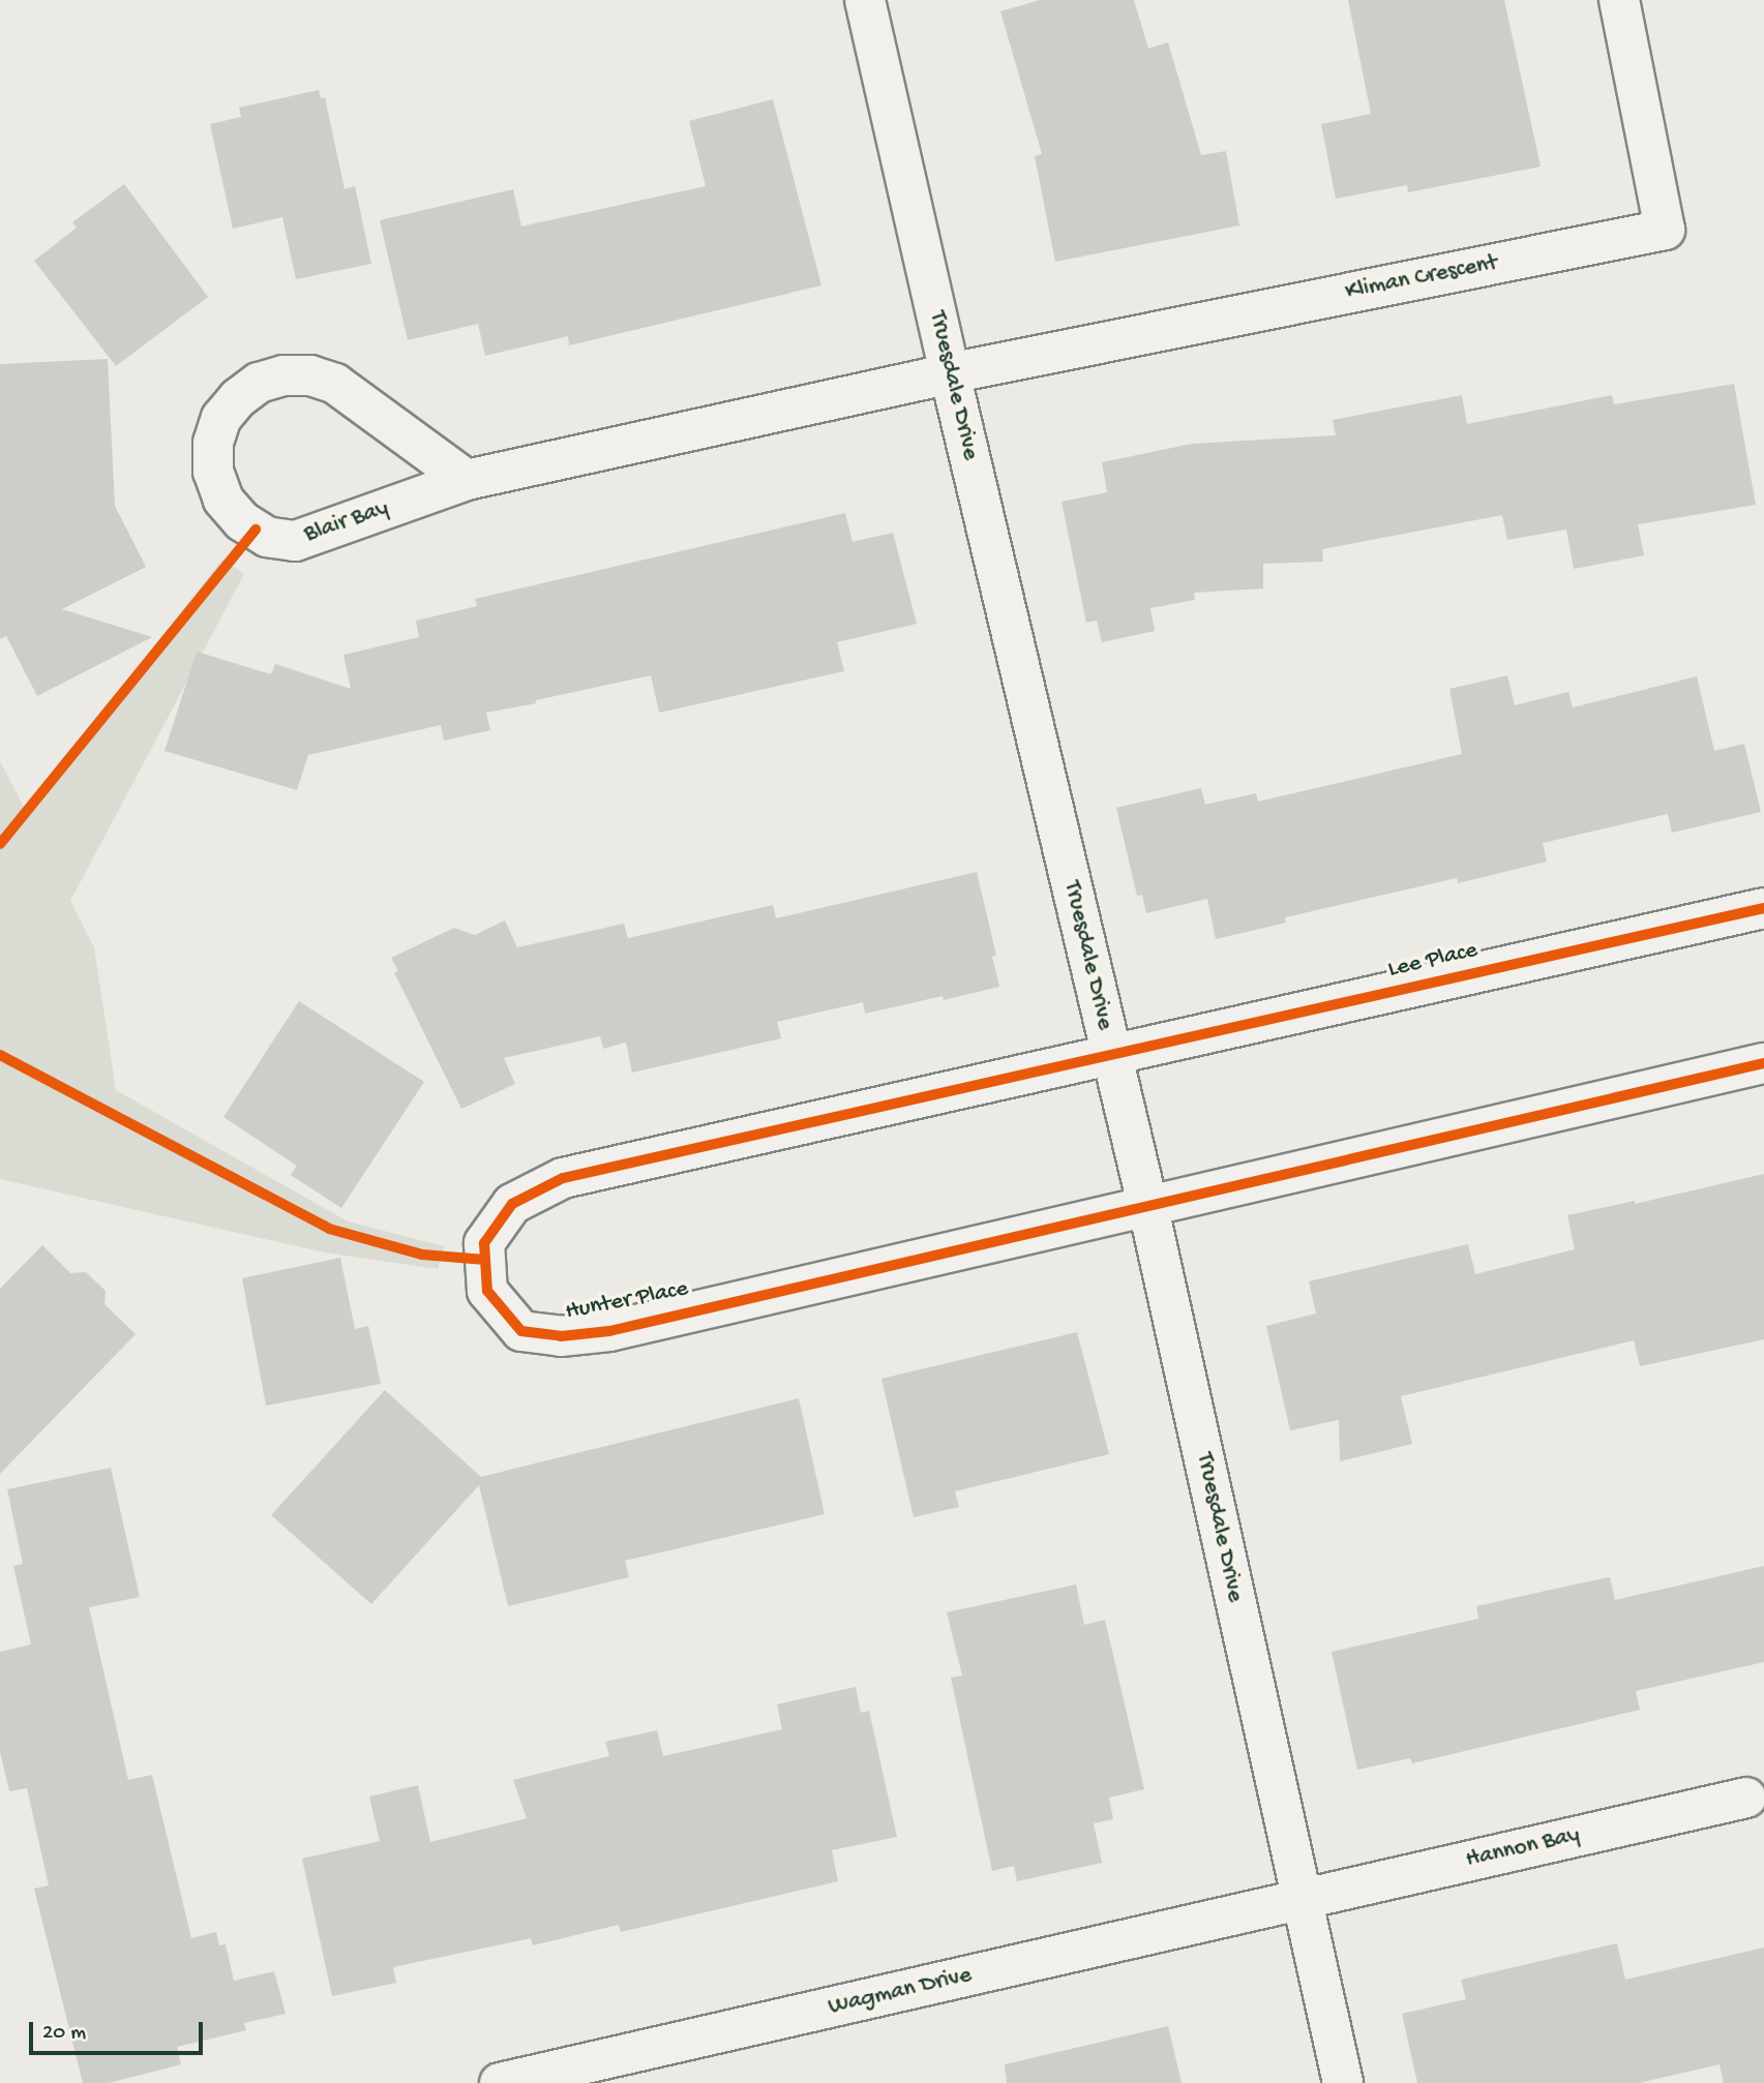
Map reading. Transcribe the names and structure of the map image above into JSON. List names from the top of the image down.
{
  "streets": {
    "street": [
      "Kliman Crescent",
      "Truesdale Drive",
      "Blair Bay",
      "Lee Place",
      "Hunter Place",
      "Hannon Bay",
      "Wagman Drive"
    ]
  },
  "crossings": [
    ["Kliman Crescent", "Truesdale Drive"],
    ["Kliman Crescent", "Blair Bay"],
    ["Truesdale Drive", "Blair Bay"],
    ["Truesdale Drive", "Lee Place"],
    ["Truesdale Drive", "Hunter Place"],
    ["Truesdale Drive", "Hannon Bay"],
    ["Truesdale Drive", "Wagman Drive"],
    ["Lee Place", "Hunter Place"],
    ["Hannon Bay", "Wagman Drive"]
  ],
  "scale_bar": "20 m"
}
